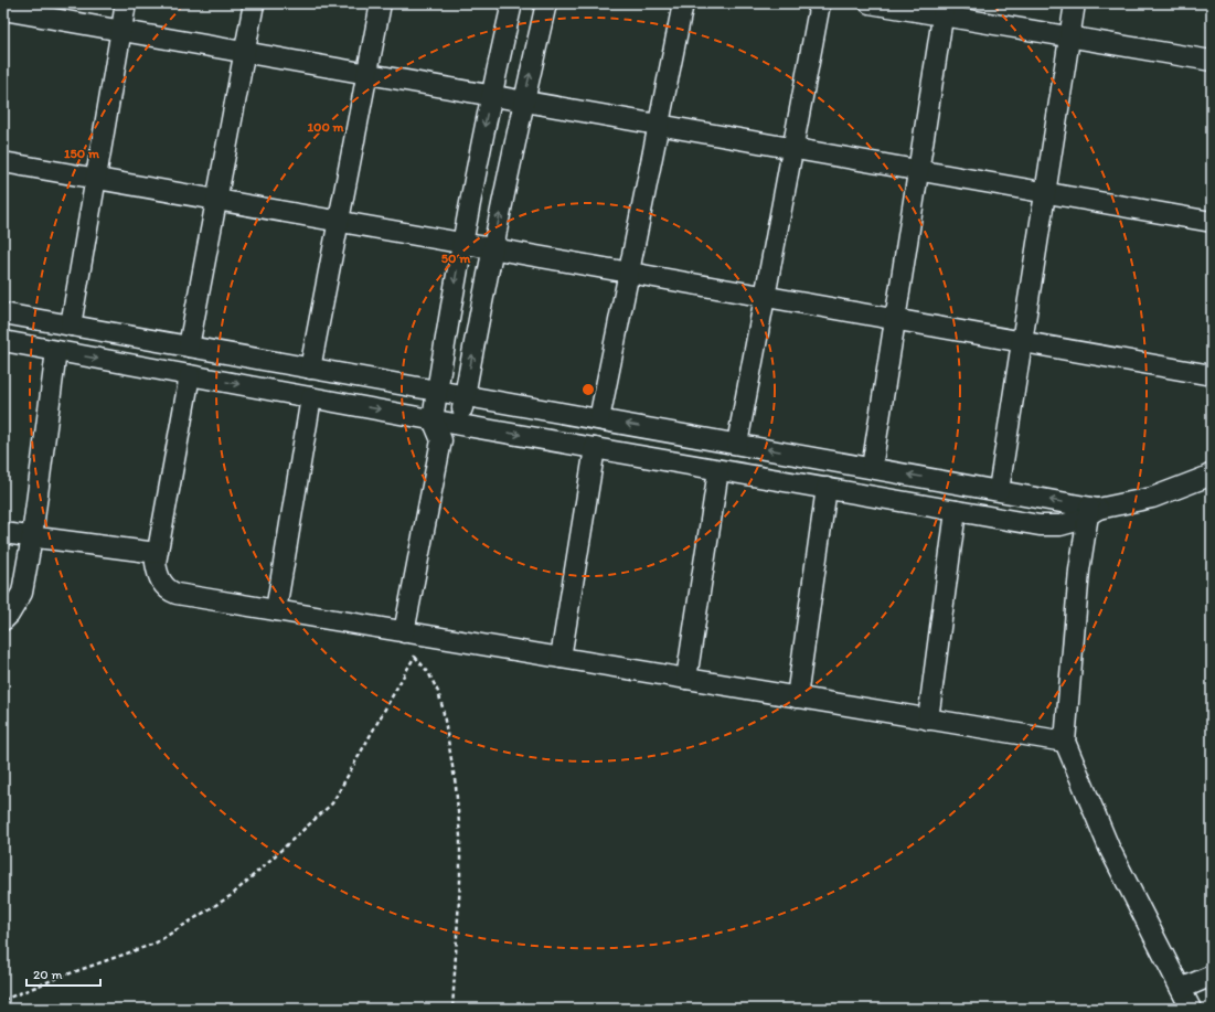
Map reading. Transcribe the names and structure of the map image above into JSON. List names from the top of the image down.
{
  "scale_bar": "20 m",
  "rings": ["100 m", "150 m", "50 m"]
}
